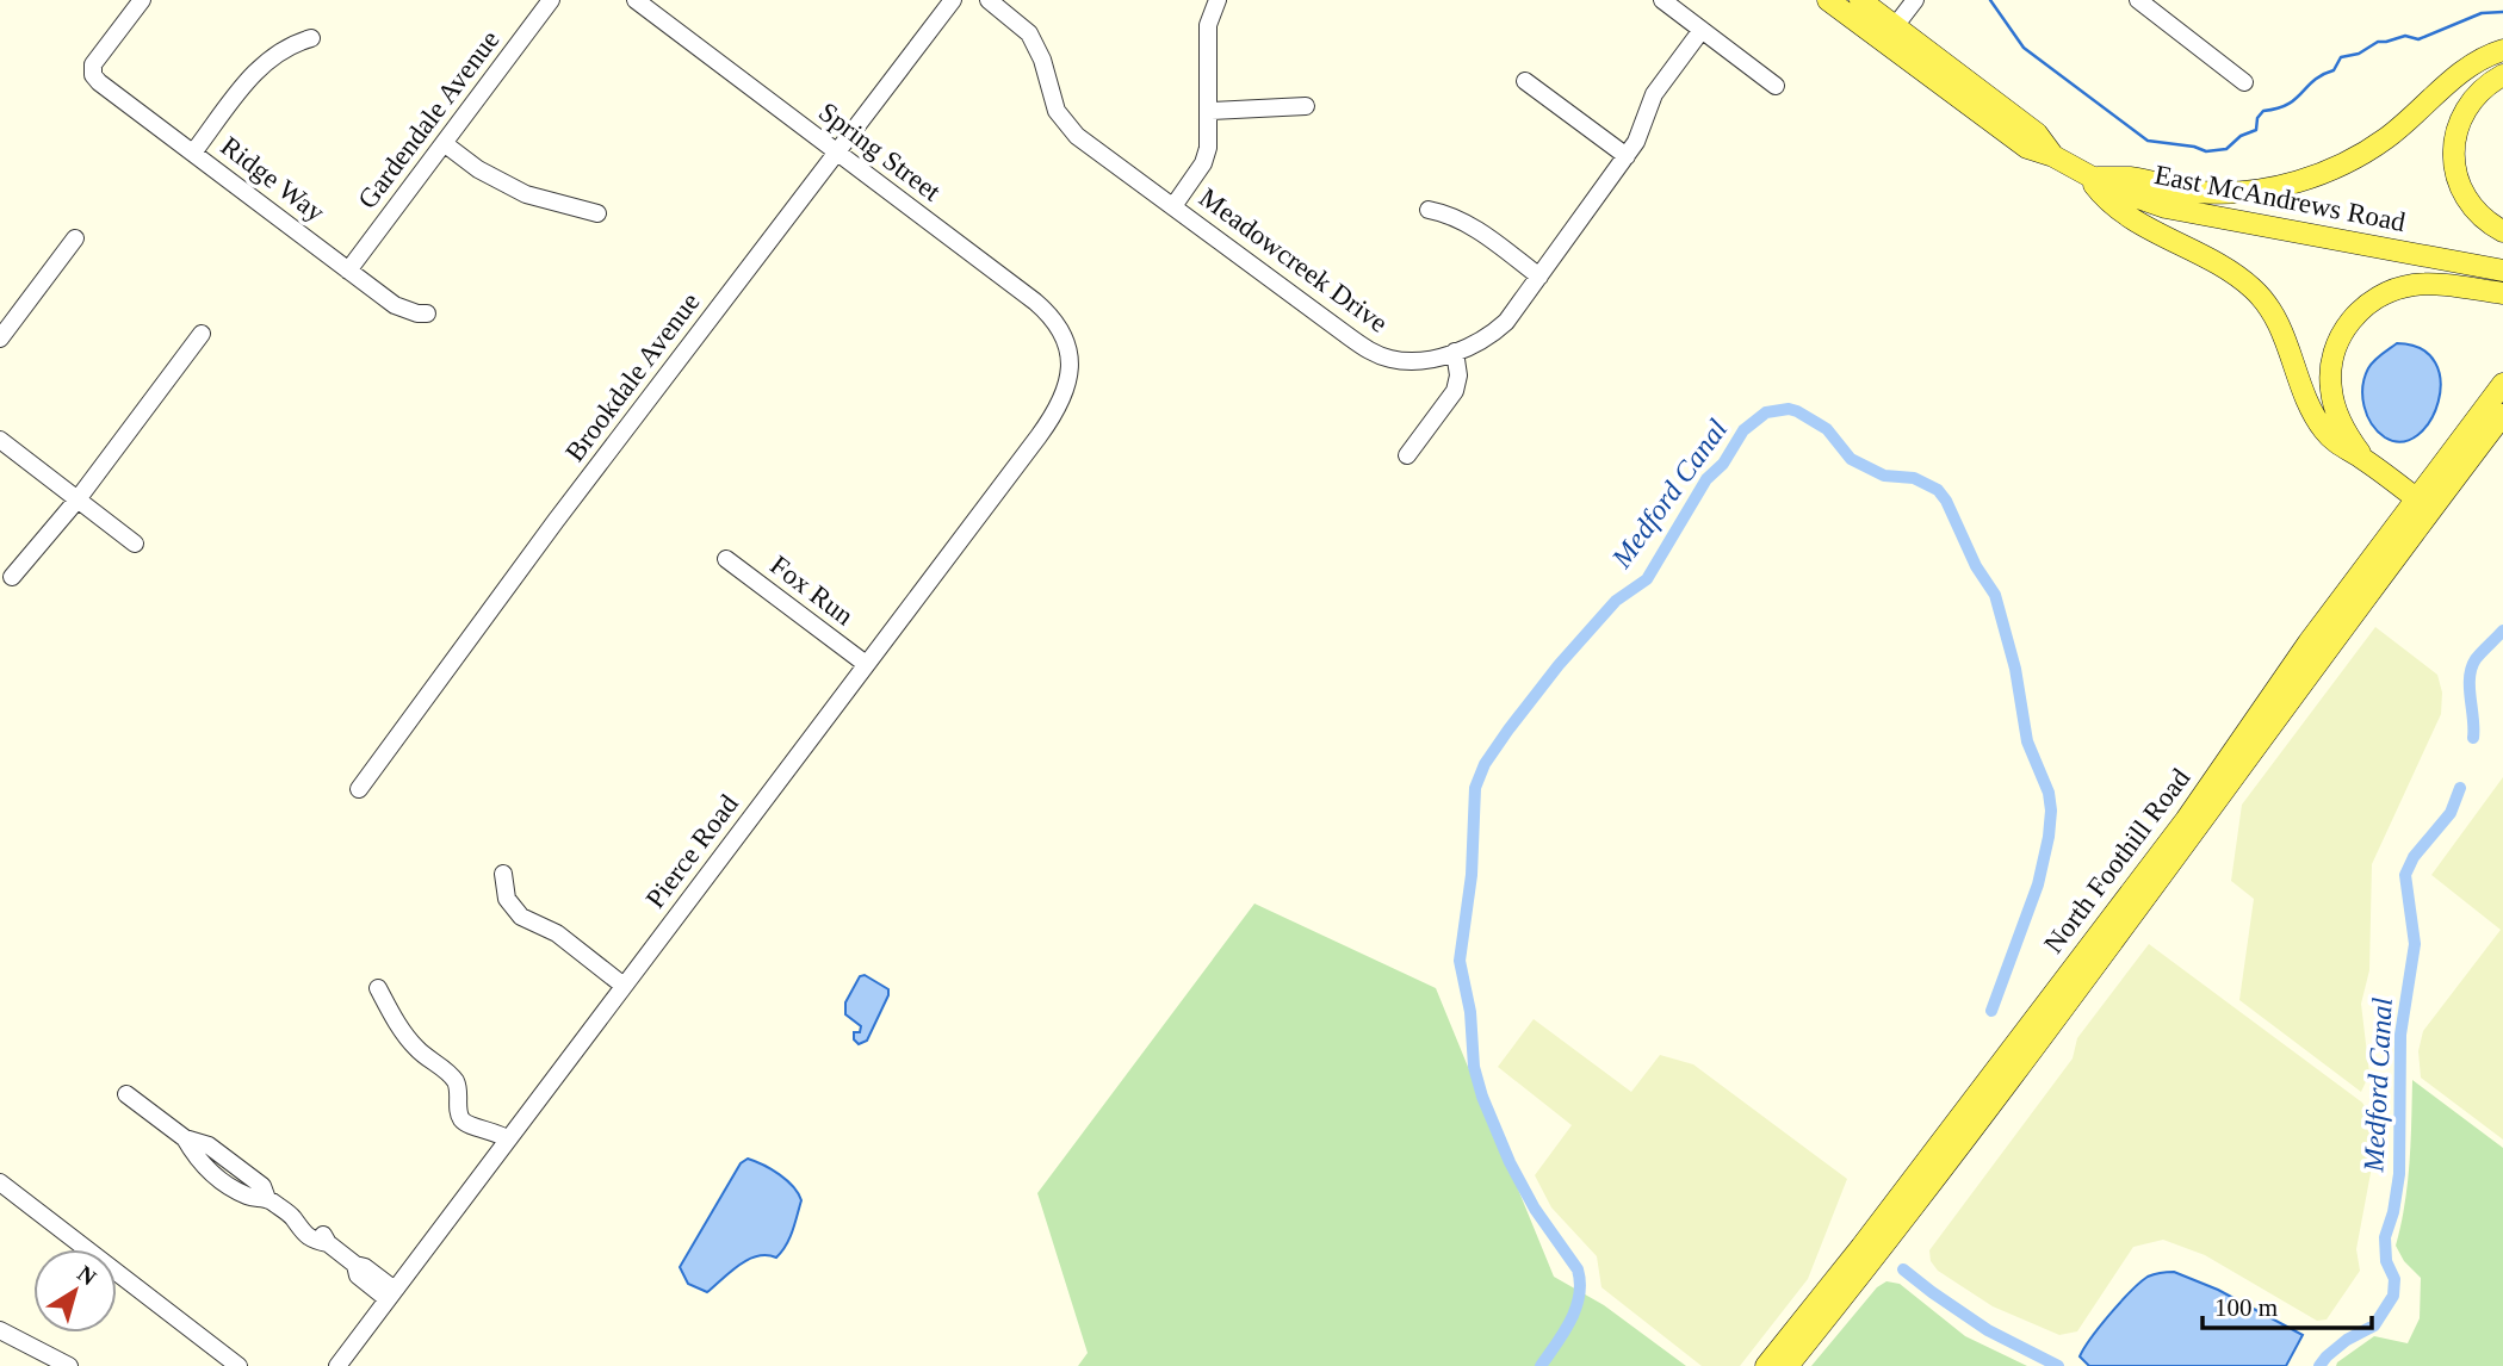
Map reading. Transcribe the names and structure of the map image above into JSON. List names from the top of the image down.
{
  "streets": {
    "main road": ["East McAndrews Road", "North Foothill Road"],
    "street": [
      "Gardendale Avenue",
      "Spring Street",
      "Ridge Way",
      "Meadowcreek Drive",
      "Brookdale Avenue",
      "Fox Run",
      "Pierce Road"
    ]
  },
  "crossings": [
    ["Gardendale Avenue", "Ridge Way"],
    ["Spring Street", "Brookdale Avenue"],
    ["Spring Street", "Pierce Road"],
    ["Fox Run", "Pierce Road"]
  ],
  "water": ["Medford Canal"],
  "scale_bar": "100 m",
  "north": "top right"
}
